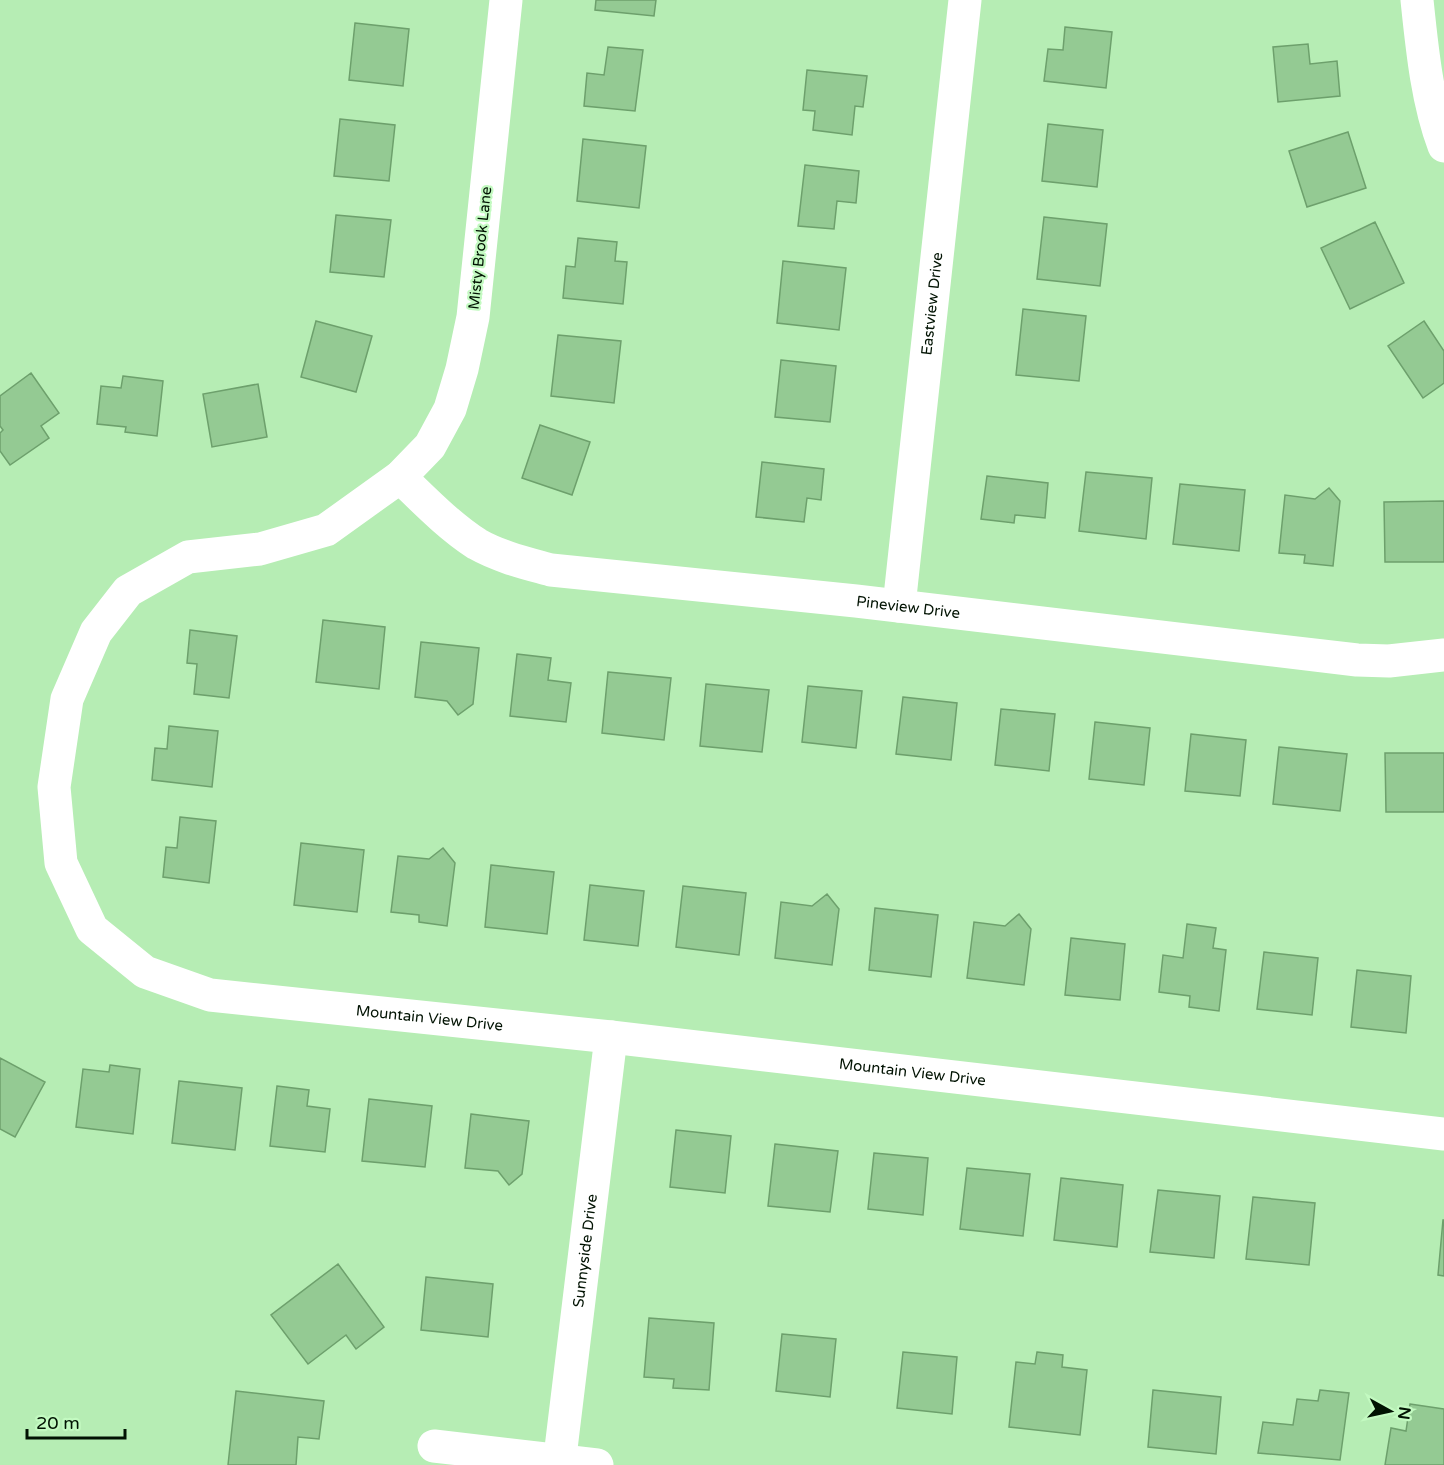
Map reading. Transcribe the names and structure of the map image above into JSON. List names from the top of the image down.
{
  "streets": {
    "street": [
      "Misty Brook Lane",
      "Eastview Drive",
      "Pineview Drive",
      "Mountain View Drive",
      "Sunnyside Drive"
    ]
  },
  "crossings": [
    ["Misty Brook Lane", "Pineview Drive"],
    ["Misty Brook Lane", "Mountain View Drive"],
    ["Eastview Drive", "Pineview Drive"],
    ["Pineview Drive", "Mountain View Drive"],
    ["Mountain View Drive", "Sunnyside Drive"]
  ],
  "scale_bar": "20 m",
  "north": "right"
}
